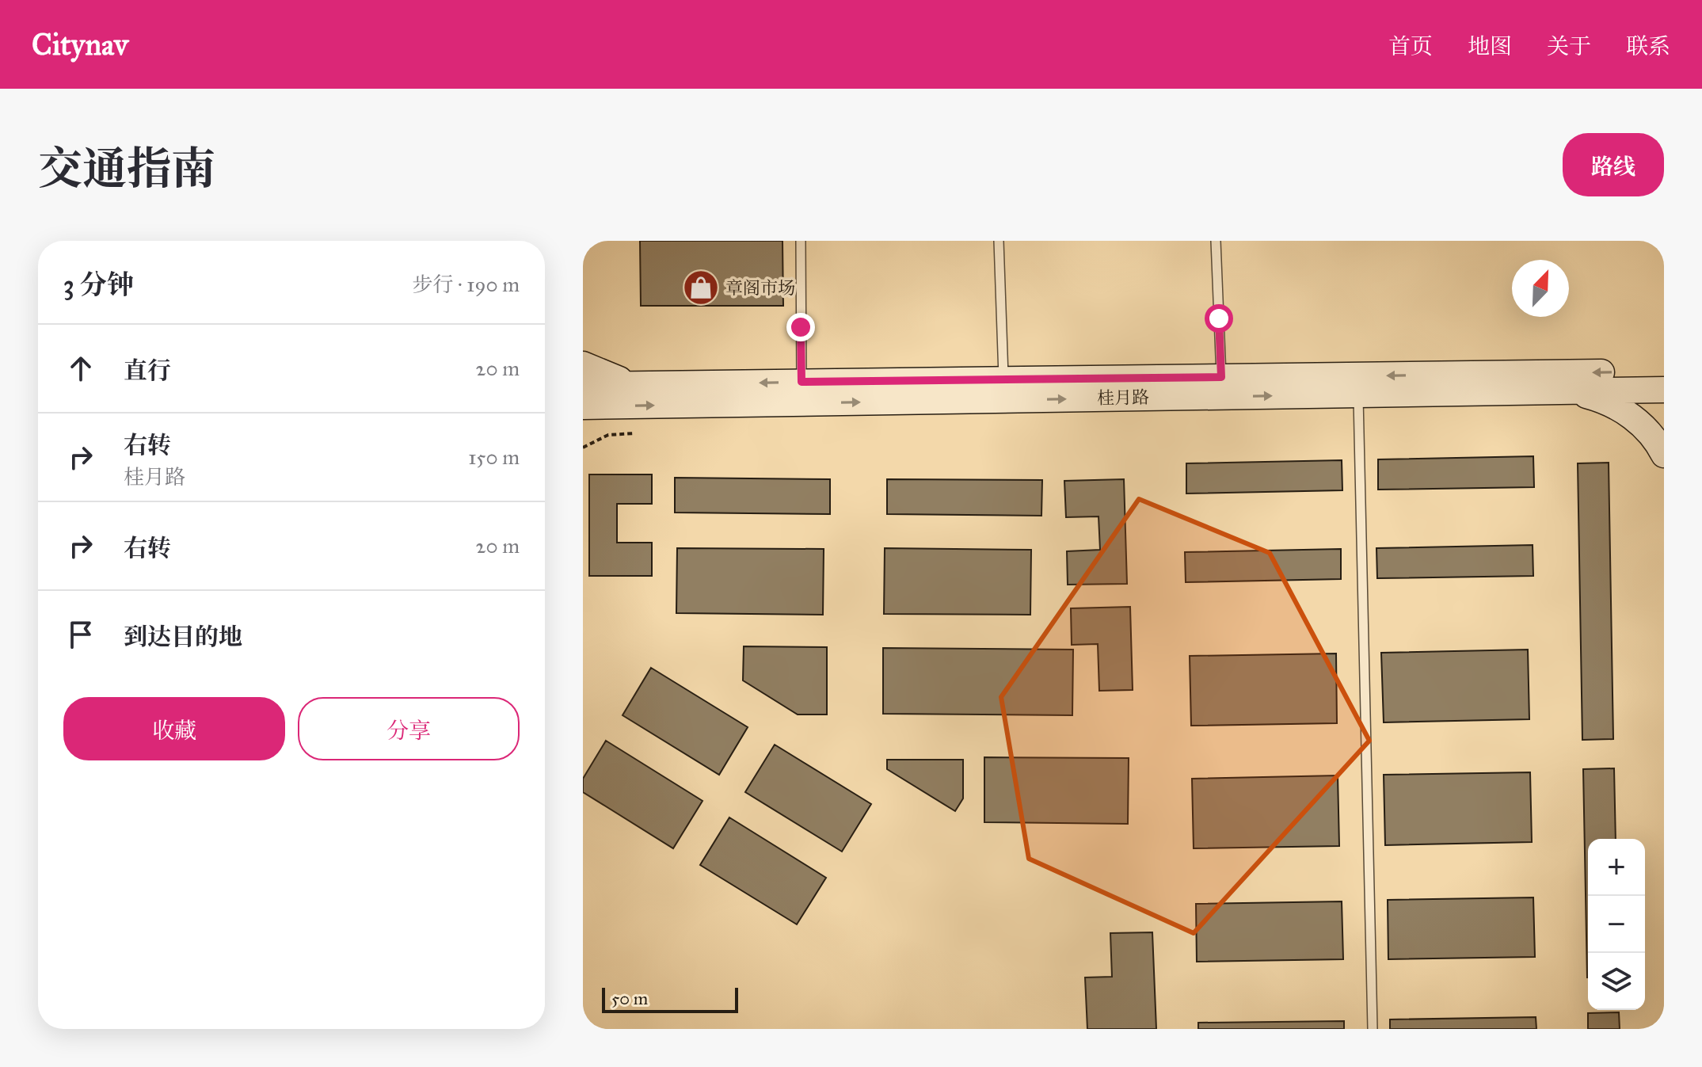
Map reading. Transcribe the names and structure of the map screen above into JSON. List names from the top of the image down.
{
  "streets": {
    "main road": ["桂月路"]
  },
  "places": {
    "shop": ["章阁市场"]
  },
  "scale_bar": "50 m",
  "north": "top right",
  "page": {
    "header": "Citynav",
    "nav": [
      "首页",
      "地图",
      "关于",
      "联系"
    ],
    "title": "交通指南",
    "buttons": [
      "路线",
      ["收藏", "分享"]
    ],
    "heading": ["3 分钟", "步行 · 190 m"],
    "list": [
      ["直行", "20 m"],
      ["右转", "桂月路", "150 m"],
      ["右转", "20 m"],
      "到达目的地"
    ],
    "map_buttons": ["+", "−"],
    "scale": "50 m"
  }
}
